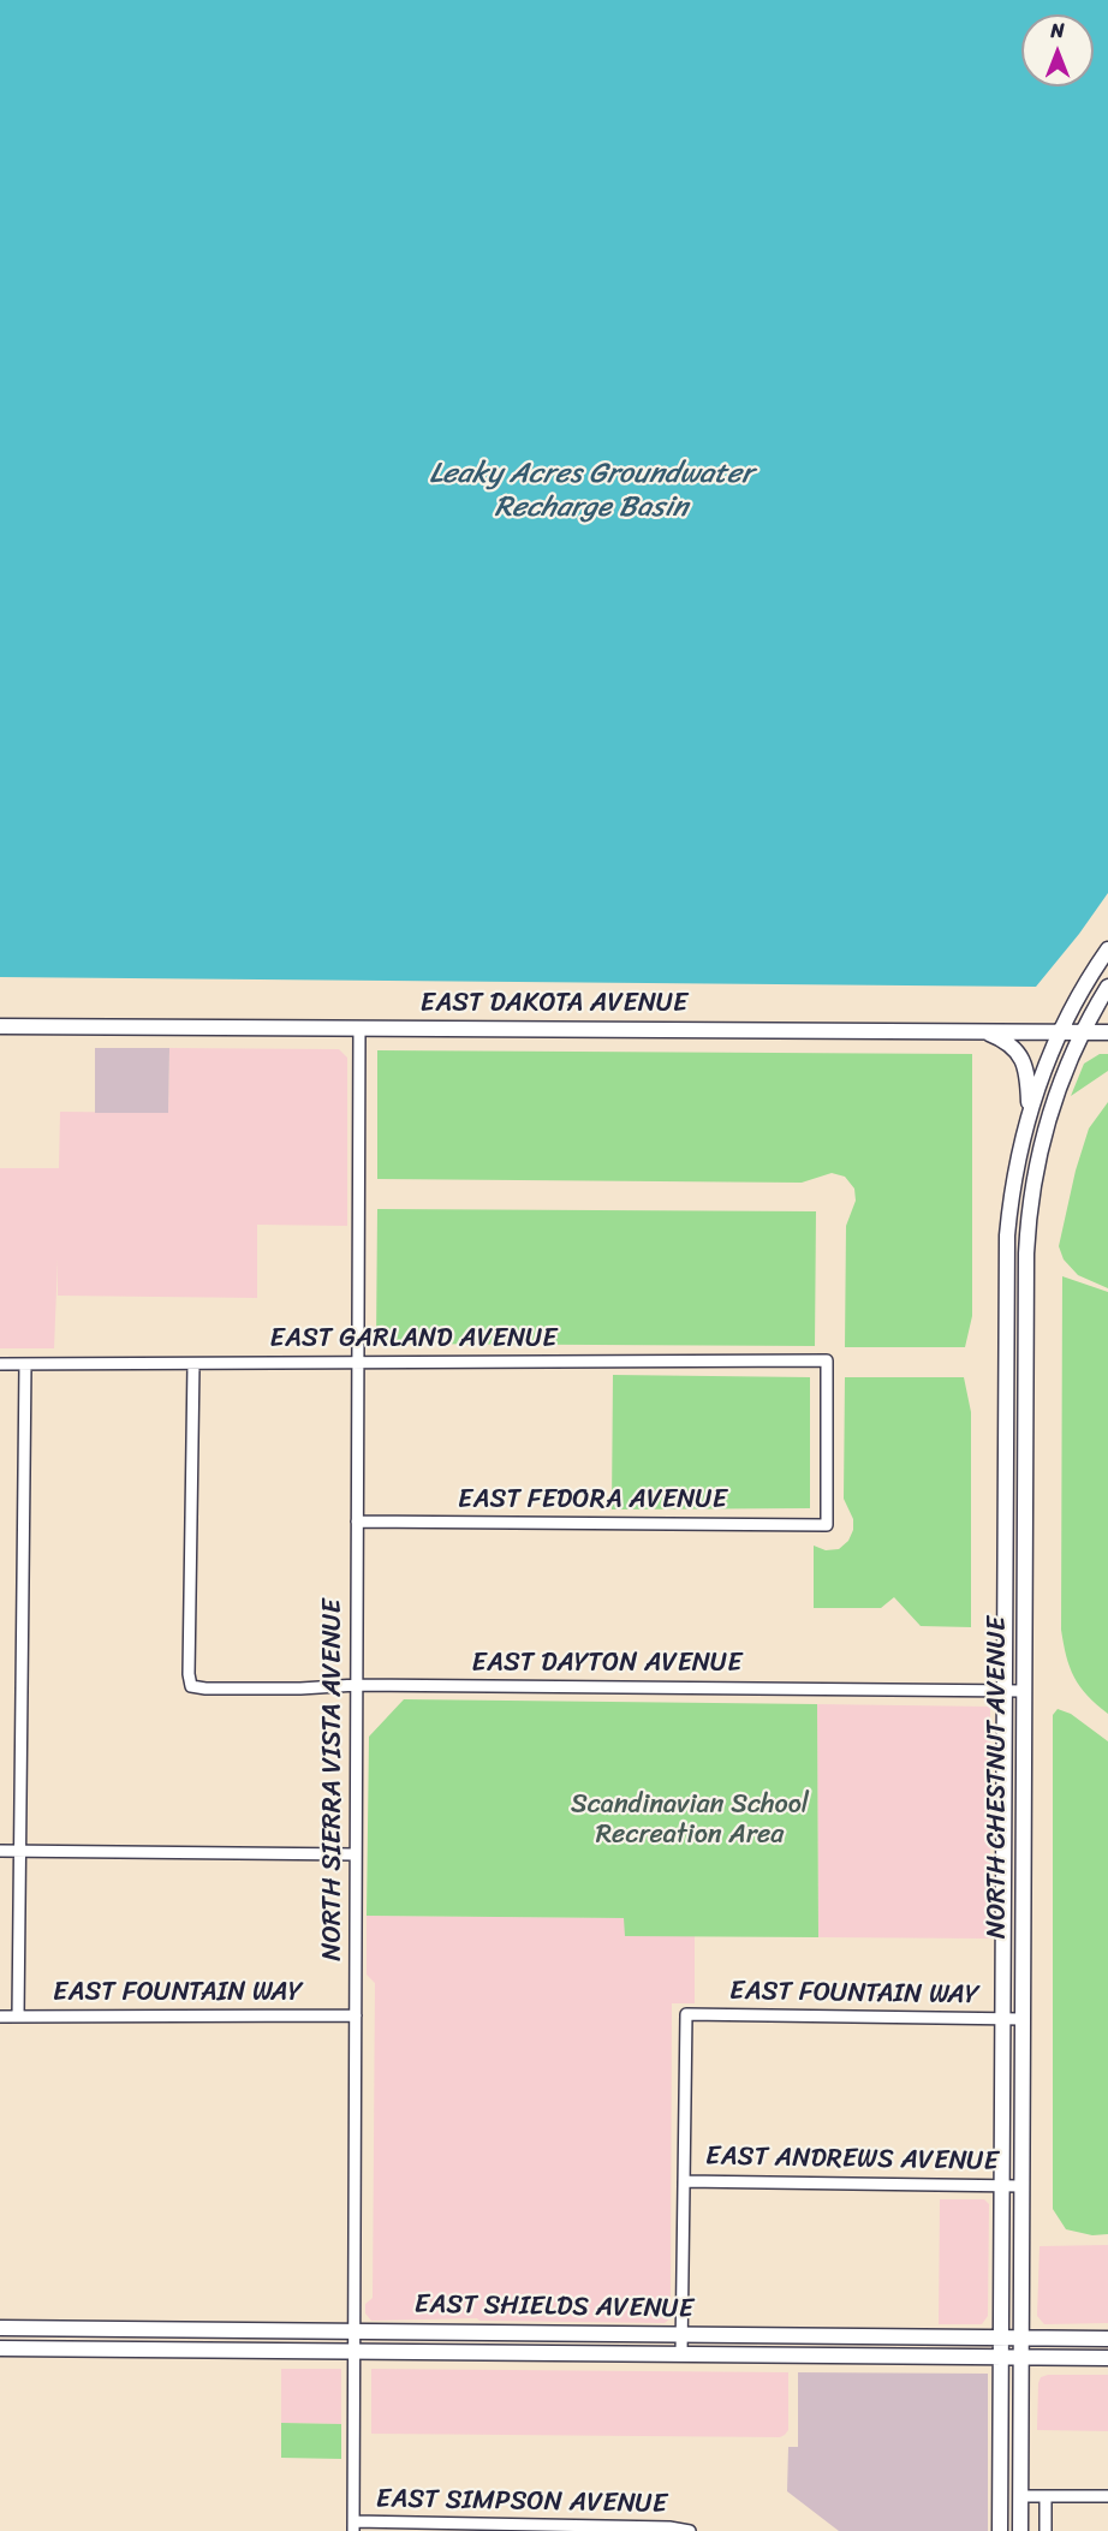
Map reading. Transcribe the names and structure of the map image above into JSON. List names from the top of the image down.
{
  "streets": {
    "main road": ["EAST DAKOTA AVENUE", "NORTH CHESTNUT AVENUE", "EAST SHIELDS AVENUE"],
    "street": [
      "EAST GARLAND AVENUE",
      "EAST FEDORA AVENUE",
      "EAST DAYTON AVENUE",
      "NORTH SIERRA VISTA AVENUE",
      "EAST FOUNTAIN WAY",
      "EAST ANDREWS AVENUE",
      "EAST SIMPSON AVENUE"
    ]
  },
  "crossings": [
    ["EAST DAKOTA AVENUE", "NORTH CHESTNUT AVENUE"],
    ["EAST DAKOTA AVENUE", "NORTH SIERRA VISTA AVENUE"],
    ["EAST GARLAND AVENUE", "EAST FEDORA AVENUE"],
    ["EAST GARLAND AVENUE", "EAST DAYTON AVENUE"],
    ["EAST GARLAND AVENUE", "NORTH SIERRA VISTA AVENUE"],
    ["EAST FEDORA AVENUE", "NORTH SIERRA VISTA AVENUE"],
    ["EAST DAYTON AVENUE", "NORTH CHESTNUT AVENUE"],
    ["EAST DAYTON AVENUE", "NORTH SIERRA VISTA AVENUE"],
    ["NORTH CHESTNUT AVENUE", "EAST FOUNTAIN WAY"],
    ["NORTH CHESTNUT AVENUE", "EAST ANDREWS AVENUE"],
    ["NORTH CHESTNUT AVENUE", "EAST SHIELDS AVENUE"],
    ["NORTH SIERRA VISTA AVENUE", "EAST FOUNTAIN WAY"],
    ["NORTH SIERRA VISTA AVENUE", "EAST SHIELDS AVENUE"],
    ["NORTH SIERRA VISTA AVENUE", "EAST SIMPSON AVENUE"],
    ["EAST FOUNTAIN WAY", "EAST ANDREWS AVENUE"]
  ],
  "water": ["Leaky Acres Groundwater Recharge Basin"],
  "parks": ["Scandinavian School Recreation Area"],
  "north": "top"
}
